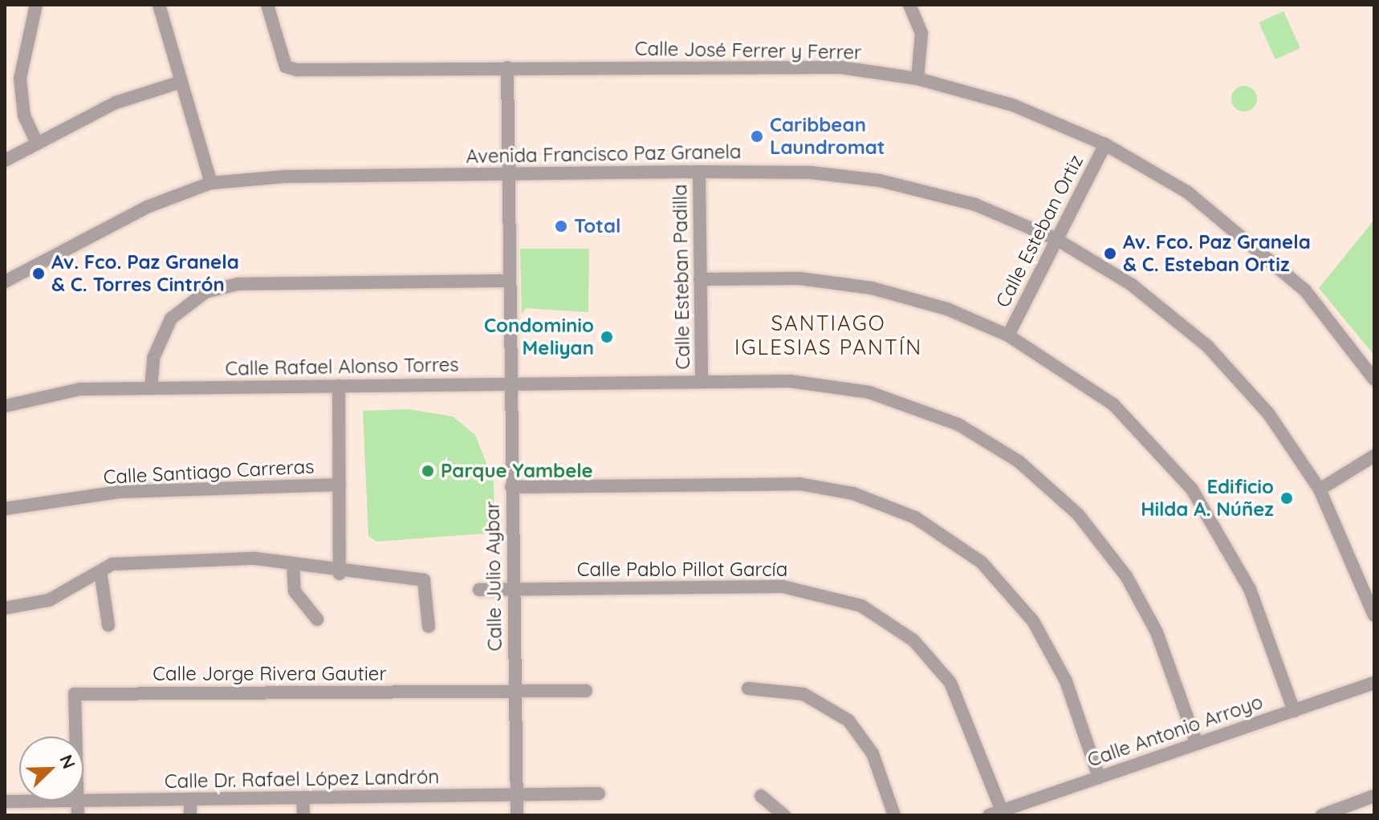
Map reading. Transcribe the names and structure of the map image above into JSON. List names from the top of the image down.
{
  "streets": {
    "street": [
      "Calle José Ferrer y Ferrer",
      "Avenida Francisco Paz Granela",
      "Calle Esteban Ortiz",
      "Calle Esteban Padilla",
      "Calle Rafael Alonso Torres",
      "Calle Santiago Carreras",
      "Calle Pablo Pillot García",
      "Calle Julio Aybar",
      "Calle Jorge Rivera Gautier",
      "Calle Antonio Arroyo",
      "Calle Dr. Rafael López Landrón"
    ]
  },
  "crossings": [
    ["Calle José Ferrer y Ferrer", "Calle Esteban Ortiz"],
    ["Calle José Ferrer y Ferrer", "Calle Julio Aybar"],
    ["Avenida Francisco Paz Granela", "Calle Esteban Ortiz"],
    ["Avenida Francisco Paz Granela", "Calle Esteban Padilla"],
    ["Avenida Francisco Paz Granela", "Calle Julio Aybar"],
    ["Calle Esteban Padilla", "Calle Rafael Alonso Torres"],
    ["Calle Rafael Alonso Torres", "Calle Julio Aybar"],
    ["Calle Rafael Alonso Torres", "Calle Antonio Arroyo"],
    ["Calle Pablo Pillot García", "Calle Julio Aybar"],
    ["Calle Pablo Pillot García", "Calle Antonio Arroyo"],
    ["Calle Julio Aybar", "Calle Jorge Rivera Gautier"],
    ["Calle Julio Aybar", "Calle Dr. Rafael López Landrón"],
    ["Calle Jorge Rivera Gautier", "Calle Dr. Rafael López Landrón"]
  ],
  "districts": ["SANTIAGO IGLESIAS PANTÍN"],
  "places": [
    "Caribbean Laundromat",
    "Total",
    "Av. Fco. Paz Granela & C. Esteban Ortiz",
    "Av. Fco. Paz Granela & C. Torres Cintrón",
    "Condominio Meliyan",
    "Parque Yambele",
    "Edificio Hilda A. Núñez"
  ],
  "north": "top right"
}
